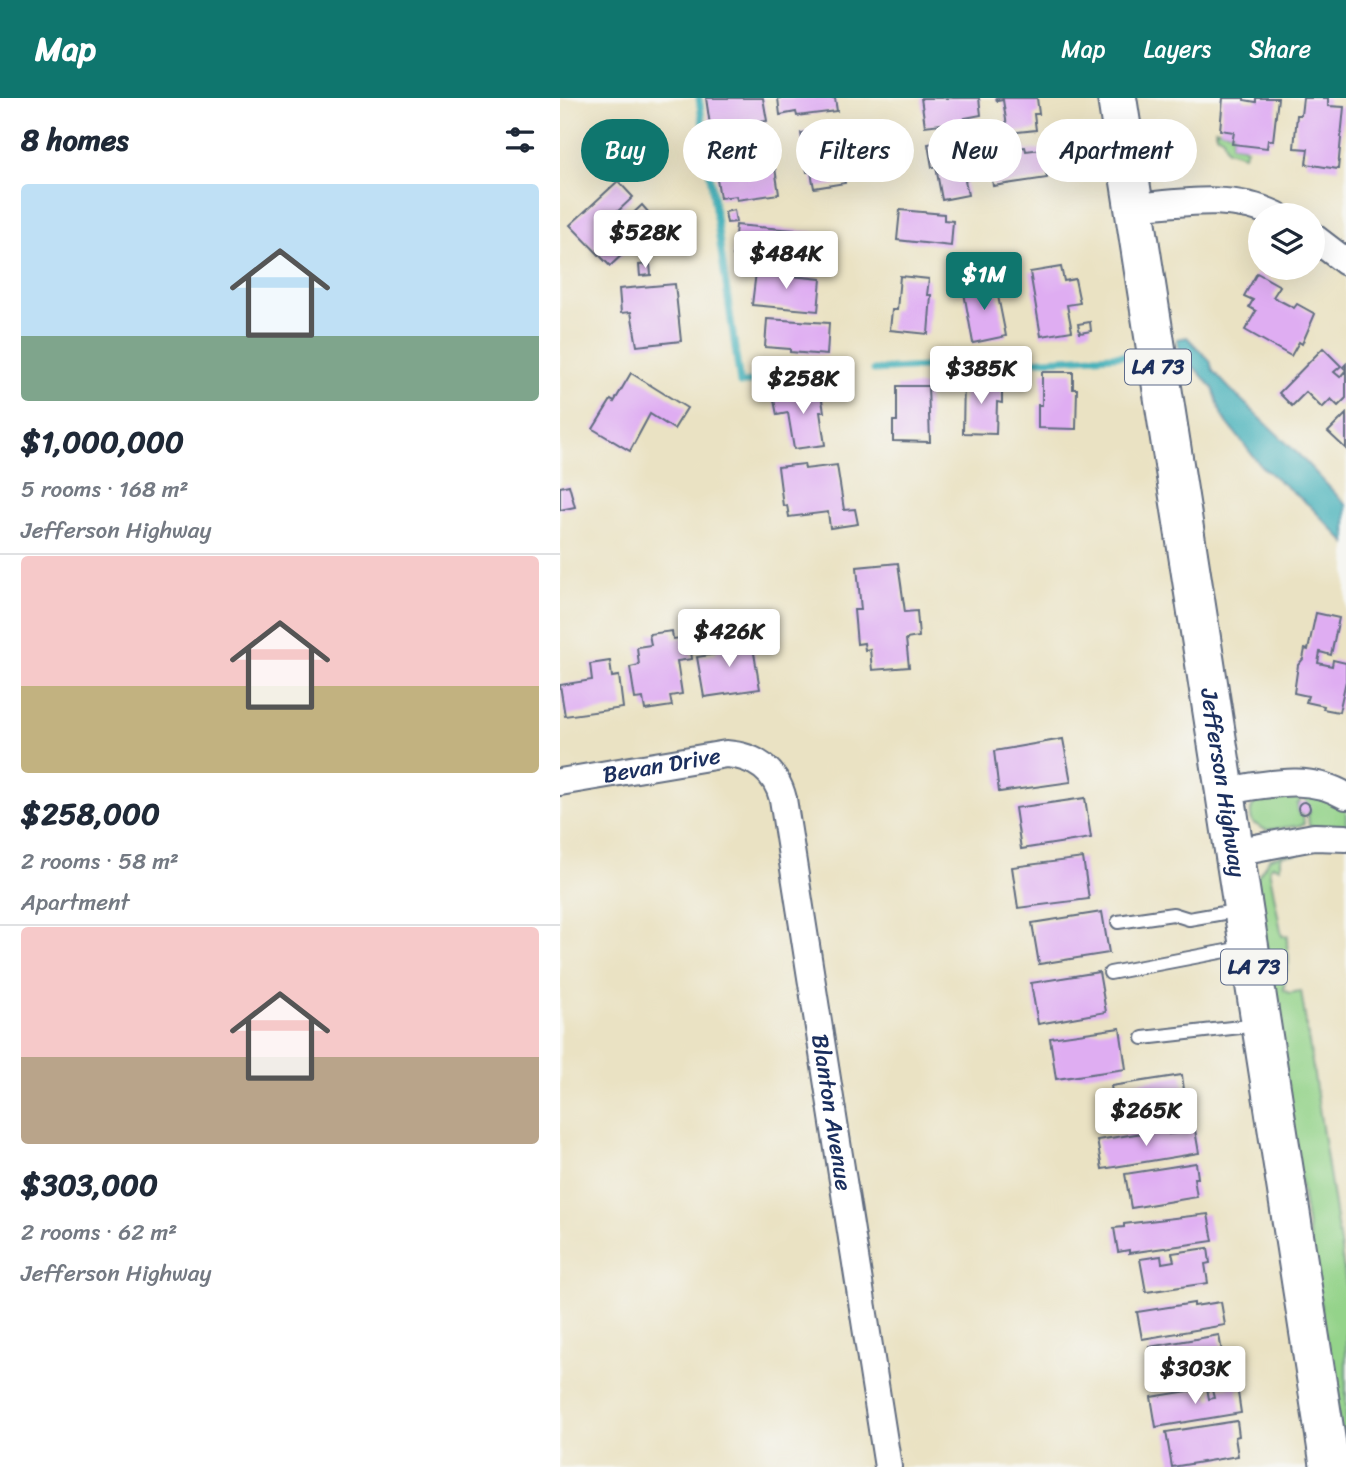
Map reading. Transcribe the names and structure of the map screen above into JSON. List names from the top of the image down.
{
  "streets": {
    "main road": ["LA 73", "Jefferson Highway"],
    "street": ["Bevan Drive", "Blanton Avenue"]
  },
  "crossings": [
    ["Bevan Drive", "Blanton Avenue"]
  ],
  "page": {
    "header": "Map",
    "nav": ["Map", "Layers", "Share"],
    "heading": "8 homes",
    "chip": [
      "Buy",
      "Rent",
      "Filters",
      "New",
      "Apartment"
    ],
    "list": [
      {
        "name": "$1,000,000",
        "note": "5 rooms · 168 m² · Jefferson Highway"
      },
      {
        "name": "$258,000",
        "note": "2 rooms · 58 m² · Apartment"
      },
      {
        "name": "$303,000",
        "note": "2 rooms · 62 m² · Jefferson Highway"
      }
    ],
    "price": [
      "$528K",
      "$484K",
      "$1M",
      "$385K",
      "$258K",
      "$426K",
      "$265K",
      "$303K"
    ]
  }
}
